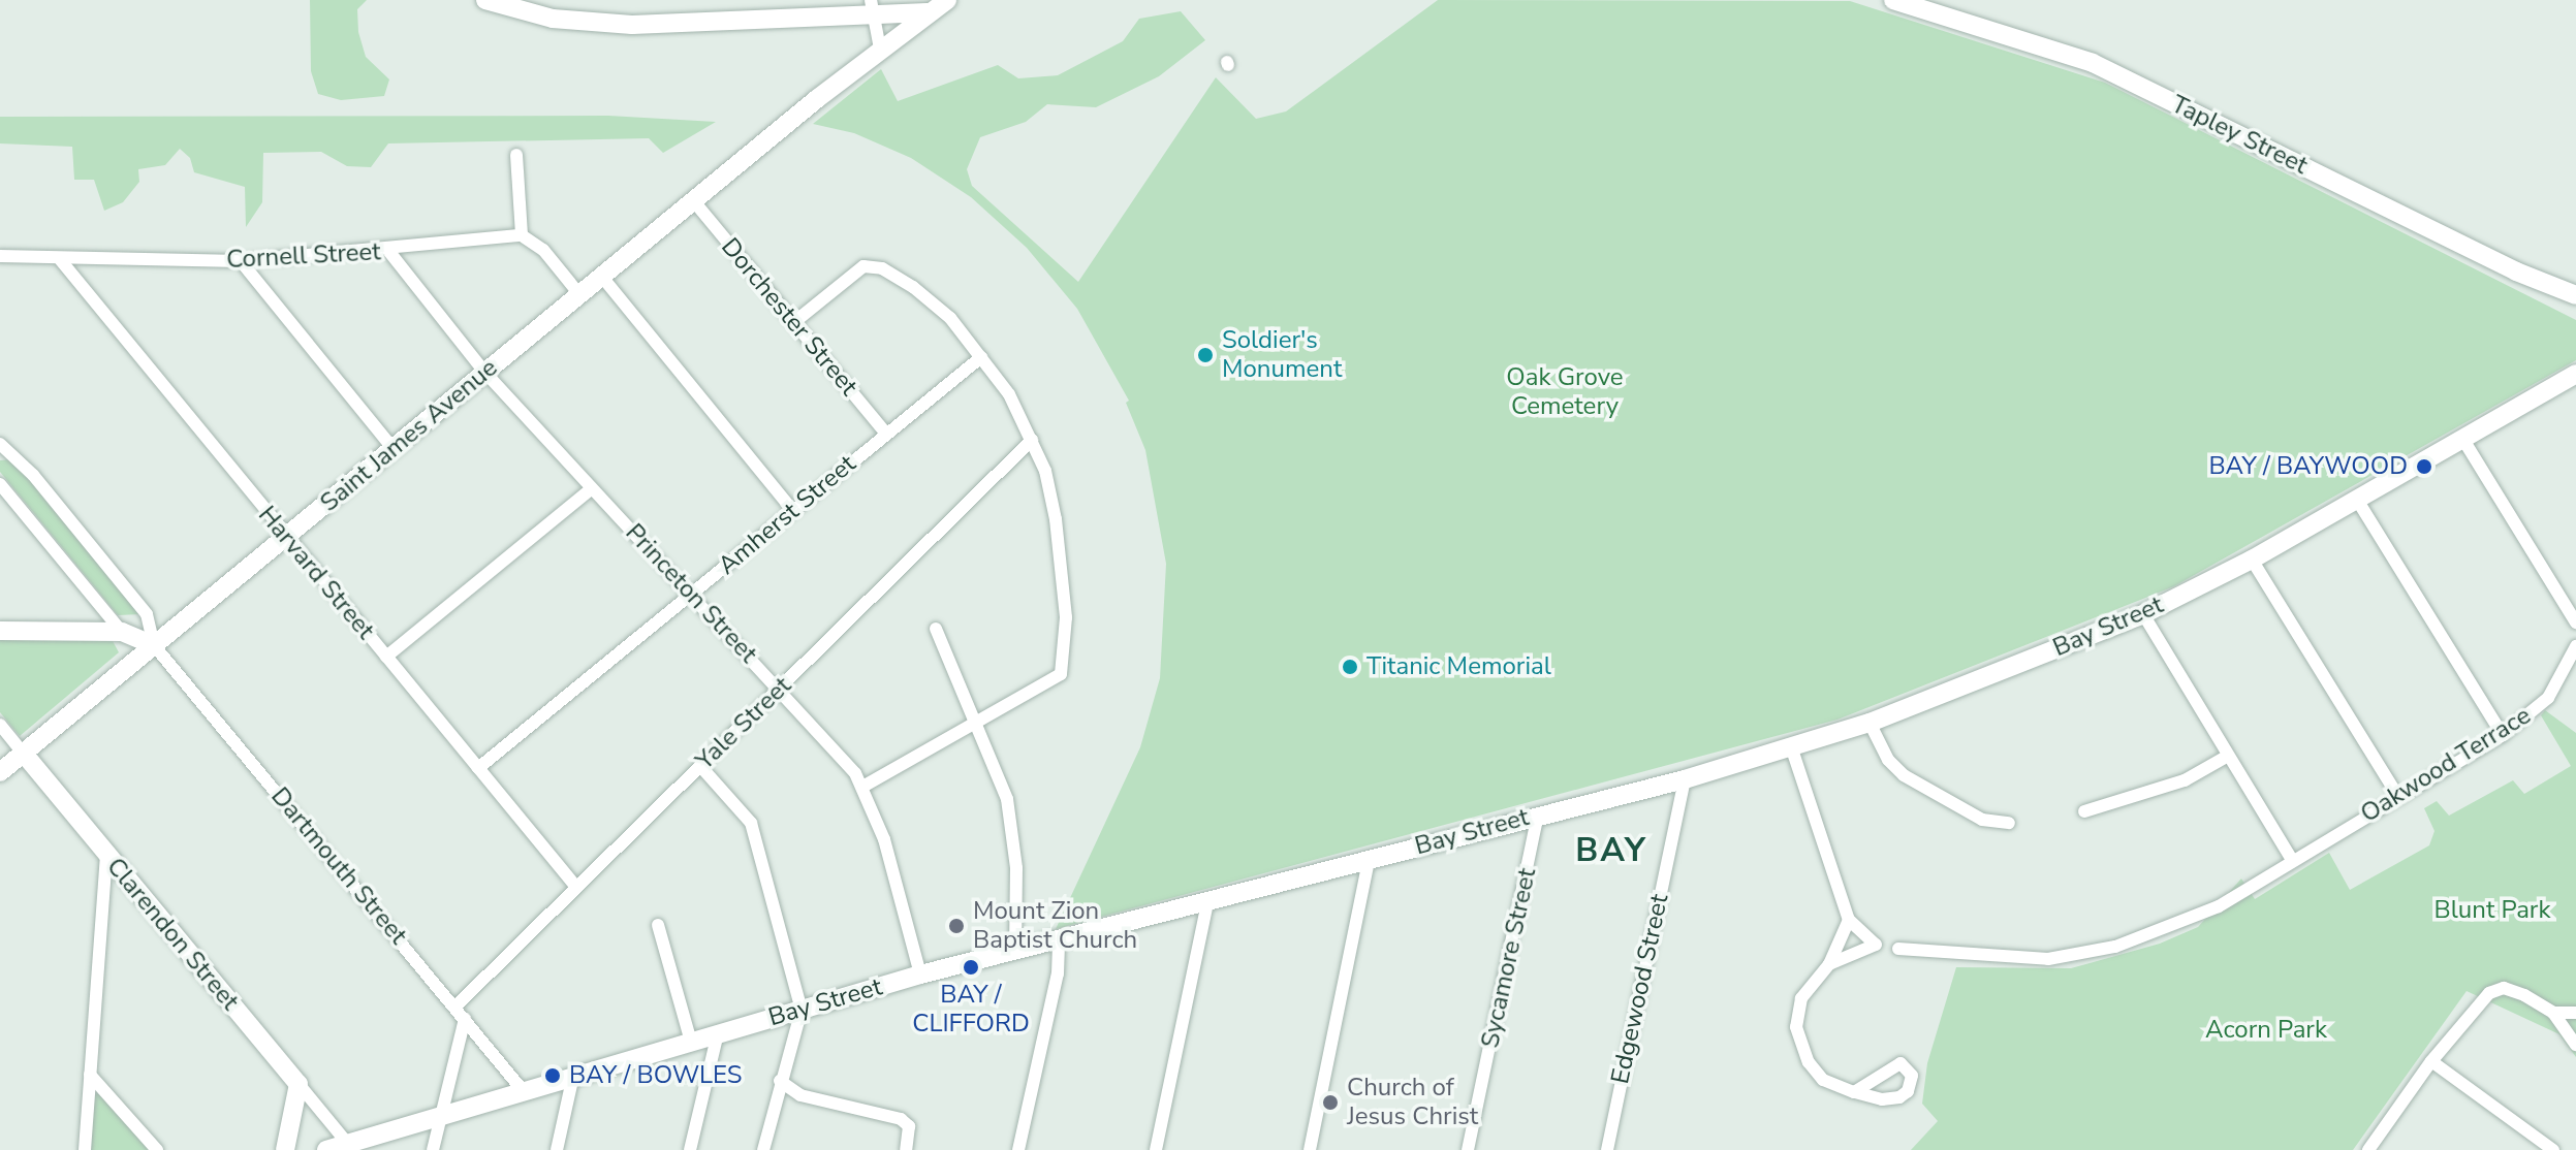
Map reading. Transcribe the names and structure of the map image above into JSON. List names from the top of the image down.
{
  "streets": {
    "main road": [
      "Tapley Street",
      "Saint James Avenue",
      "Bay Street",
      "Clarendon Street"
    ],
    "street": [
      "Cornell Street",
      "Dorchester Street",
      "Amherst Street",
      "Harvard Street",
      "Princeton Street",
      "Yale Street",
      "Oakwood Terrace",
      "Dartmouth Street",
      "Sycamore Street",
      "Edgewood Street"
    ]
  },
  "crossings": [
    ["Cornell Street", "Harvard Street"],
    ["Cornell Street", "Princeton Street"],
    ["Dorchester Street", "Saint James Avenue"],
    ["Dorchester Street", "Amherst Street"],
    ["Saint James Avenue", "Harvard Street"],
    ["Saint James Avenue", "Princeton Street"],
    ["Saint James Avenue", "Dartmouth Street"],
    ["Saint James Avenue", "Clarendon Street"],
    ["Amherst Street", "Harvard Street"],
    ["Amherst Street", "Princeton Street"],
    ["Harvard Street", "Yale Street"],
    ["Princeton Street", "Bay Street"],
    ["Princeton Street", "Yale Street"],
    ["Bay Street", "Dartmouth Street"],
    ["Bay Street", "Clarendon Street"],
    ["Bay Street", "Sycamore Street"],
    ["Bay Street", "Edgewood Street"],
    ["Yale Street", "Dartmouth Street"]
  ],
  "districts": ["BAY"],
  "parks": ["Oak Grove Cemetery", "Blunt Park", "Acorn Park"],
  "places": [
    "Soldier's Monument",
    "BAY / BAYWOOD",
    "Titanic Memorial",
    "Mount Zion Baptist Church",
    "BAY / CLIFFORD",
    "BAY / BOWLES",
    "Church of Jesus Christ"
  ]
}
